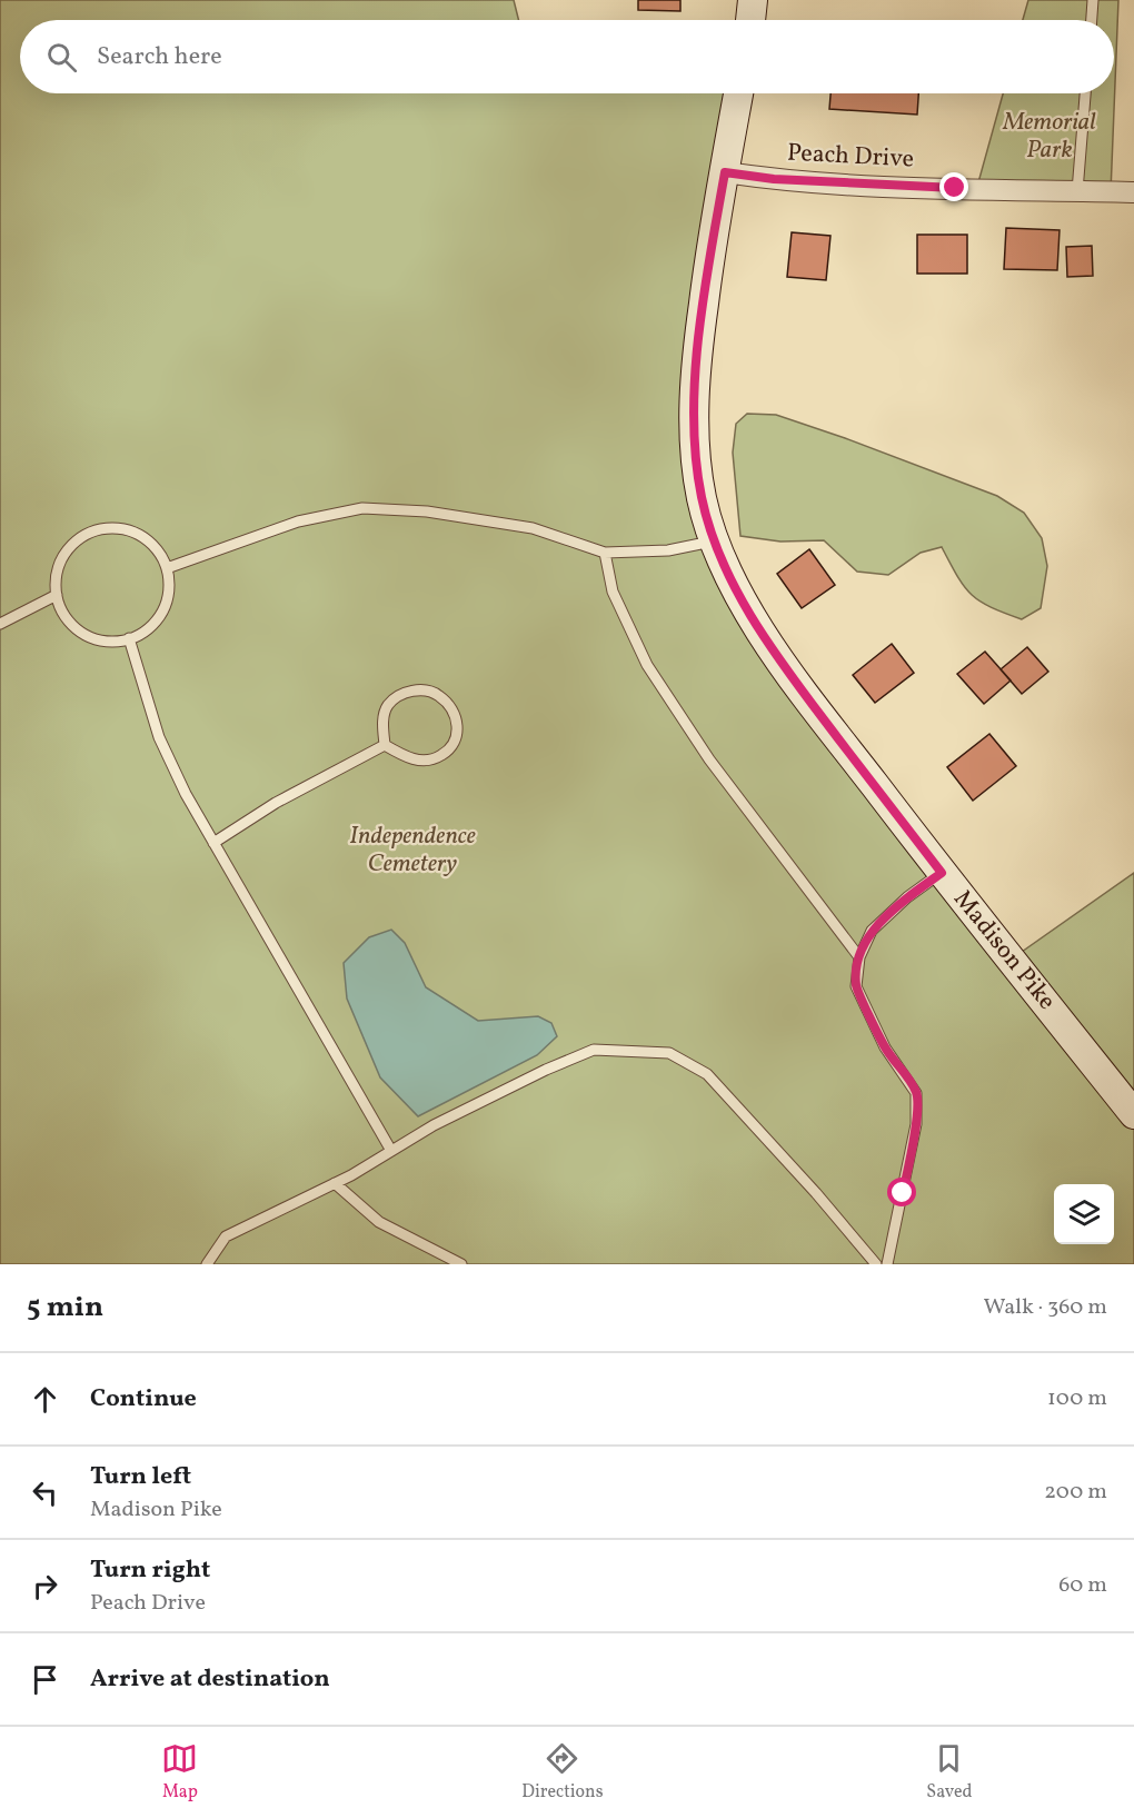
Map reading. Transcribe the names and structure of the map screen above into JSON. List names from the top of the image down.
{
  "streets": {
    "main road": ["Madison Pike"],
    "street": ["Peach Drive"]
  },
  "crossings": [
    ["Peach Drive", "Madison Pike"]
  ],
  "parks": ["Memorial Park", "Independence Cemetery"],
  "page": {
    "search": "Search here",
    "heading": ["5 min", "Walk · 360 m"],
    "list": [
      ["Continue", "100 m"],
      ["Turn left", "Madison Pike", "200 m"],
      ["Turn right", "Peach Drive", "60 m"],
      "Arrive at destination"
    ],
    "nav": ["Map", "Directions", "Saved"]
  }
}
